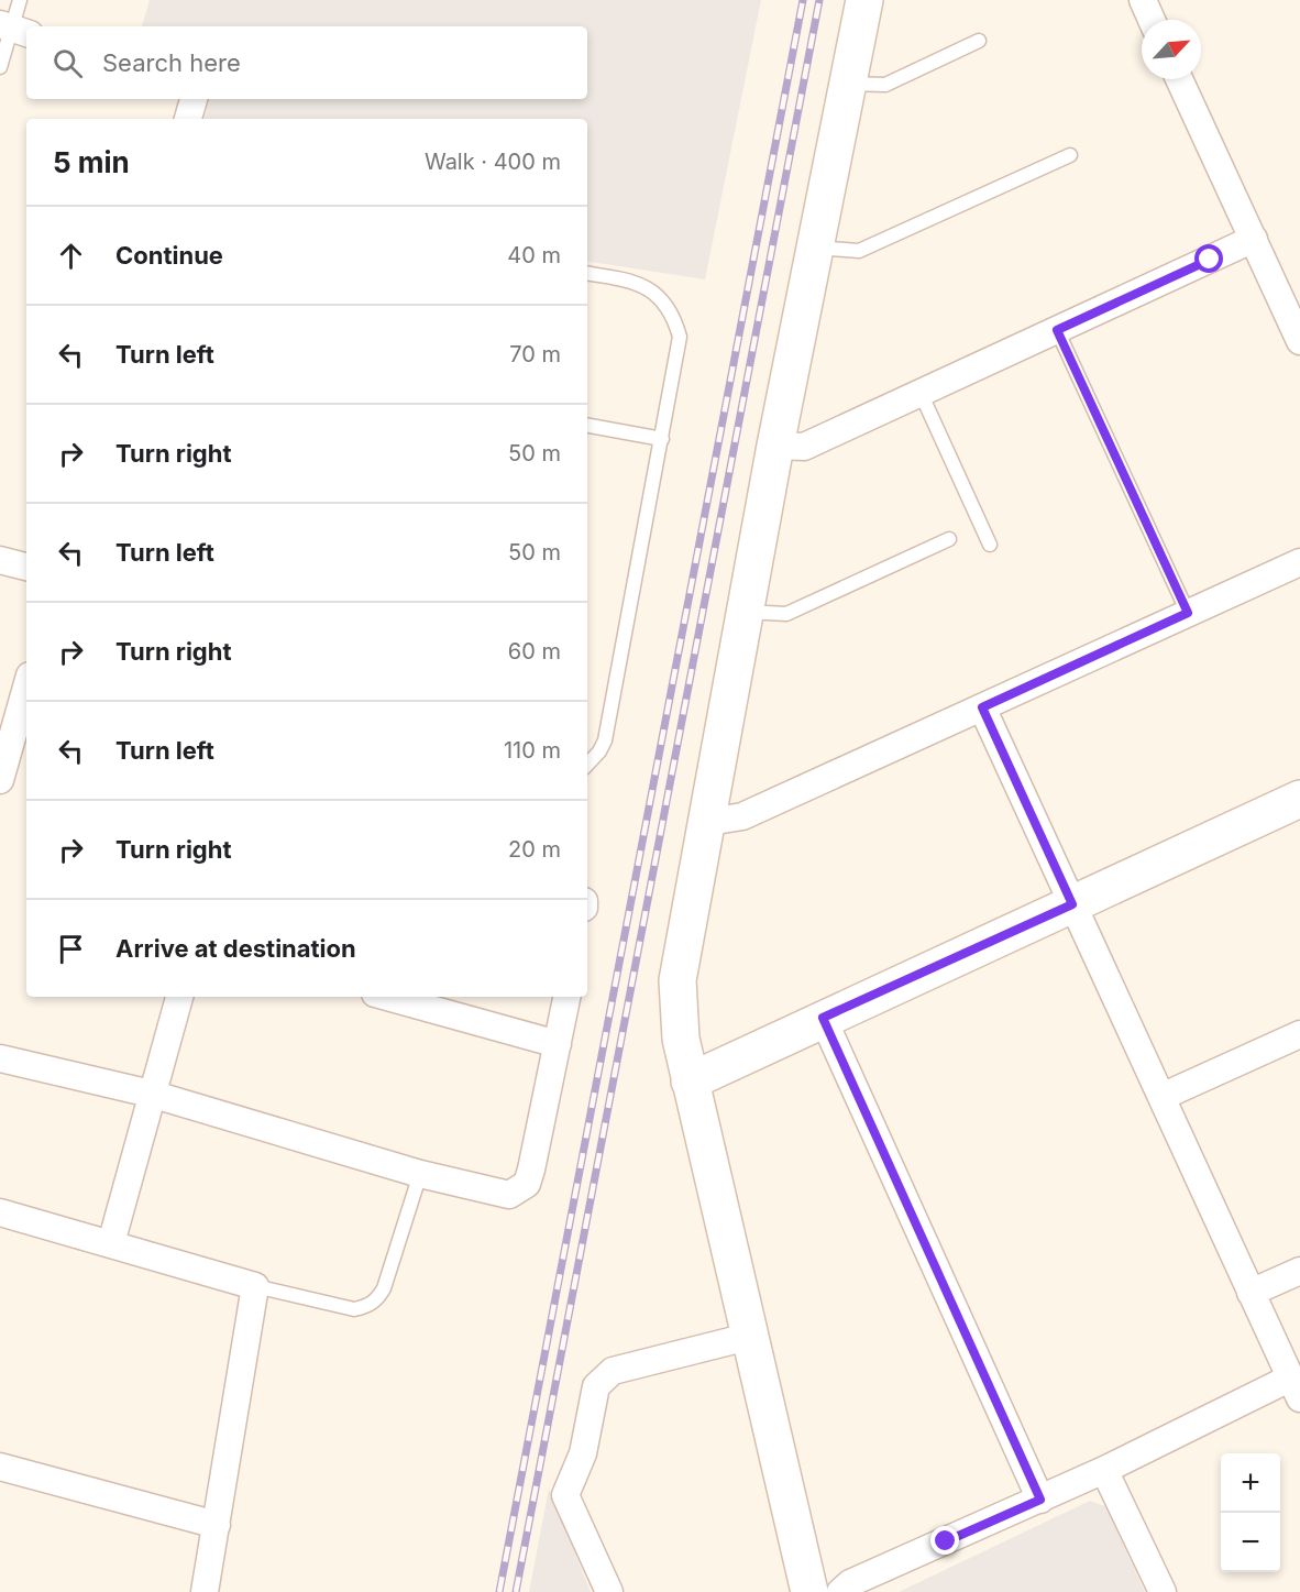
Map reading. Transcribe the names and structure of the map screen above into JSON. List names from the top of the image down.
{
  "north": "top right",
  "page": {
    "search": "Search here",
    "heading": ["5 min", "Walk · 400 m"],
    "list": [
      ["Continue", "40 m"],
      ["Turn left", "70 m"],
      ["Turn right", "50 m"],
      ["Turn left", "50 m"],
      ["Turn right", "60 m"],
      ["Turn left", "110 m"],
      ["Turn right", "20 m"],
      "Arrive at destination"
    ],
    "map_buttons": ["+", "−"]
  }
}
